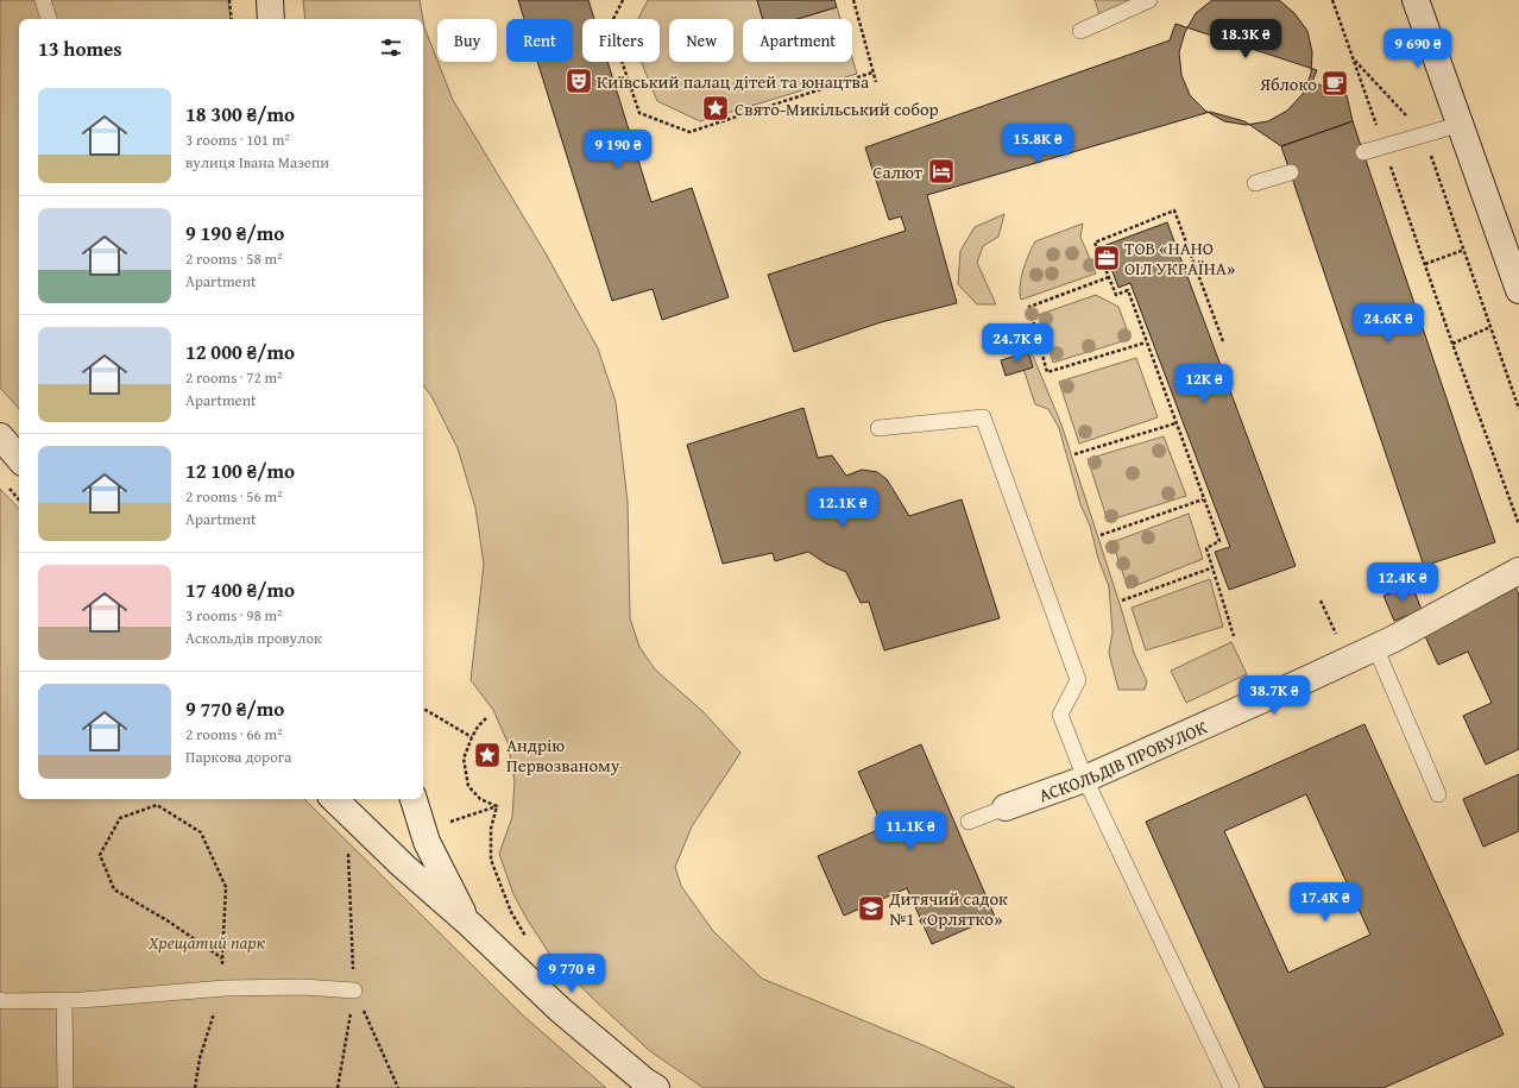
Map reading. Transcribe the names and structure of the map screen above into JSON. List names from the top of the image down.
{
  "streets": {
    "main road": ["АСКОЛЬДІВ ПРОВУЛОК"]
  },
  "parks": ["Хрещатий парк"],
  "places": {
    "theatre": ["Київський палац дітей та юнацтва"],
    "cafe": ["Яблоко"],
    "place": ["Свято-Микільський собор", "Андрію Первозваному"],
    "hotel": ["Салют"],
    "office": ["ТОВ «НАНО ОІЛ УКРАЇНА»"],
    "school or university": ["Дитячий садок №1 «Орлятко»"]
  },
  "page": {
    "price": [
      "18.3K ₴",
      "9 690 ₴",
      "15.8K ₴",
      "9 190 ₴",
      "24.6K ₴",
      "24.7K ₴",
      "12K ₴",
      "12.1K ₴",
      "12.4K ₴",
      "38.7K ₴",
      "11.1K ₴",
      "17.4K ₴",
      "9 770 ₴"
    ],
    "chip": [
      "Buy",
      "Rent",
      "Filters",
      "New",
      "Apartment"
    ],
    "heading": "13 homes",
    "list": [
      {
        "name": "18 300 ₴/mo",
        "note": "3 rooms · 101 m² · вулиця Івана Мазепи"
      },
      {
        "name": "9 190 ₴/mo",
        "note": "2 rooms · 58 m² · Apartment"
      },
      {
        "name": "12 000 ₴/mo",
        "note": "2 rooms · 72 m² · Apartment"
      },
      {
        "name": "12 100 ₴/mo",
        "note": "2 rooms · 56 m² · Apartment"
      },
      {
        "name": "17 400 ₴/mo",
        "note": "3 rooms · 98 m² · Аскольдів провулок"
      },
      {
        "name": "9 770 ₴/mo",
        "note": "2 rooms · 66 m² · Паркова дорога"
      }
    ]
  }
}
